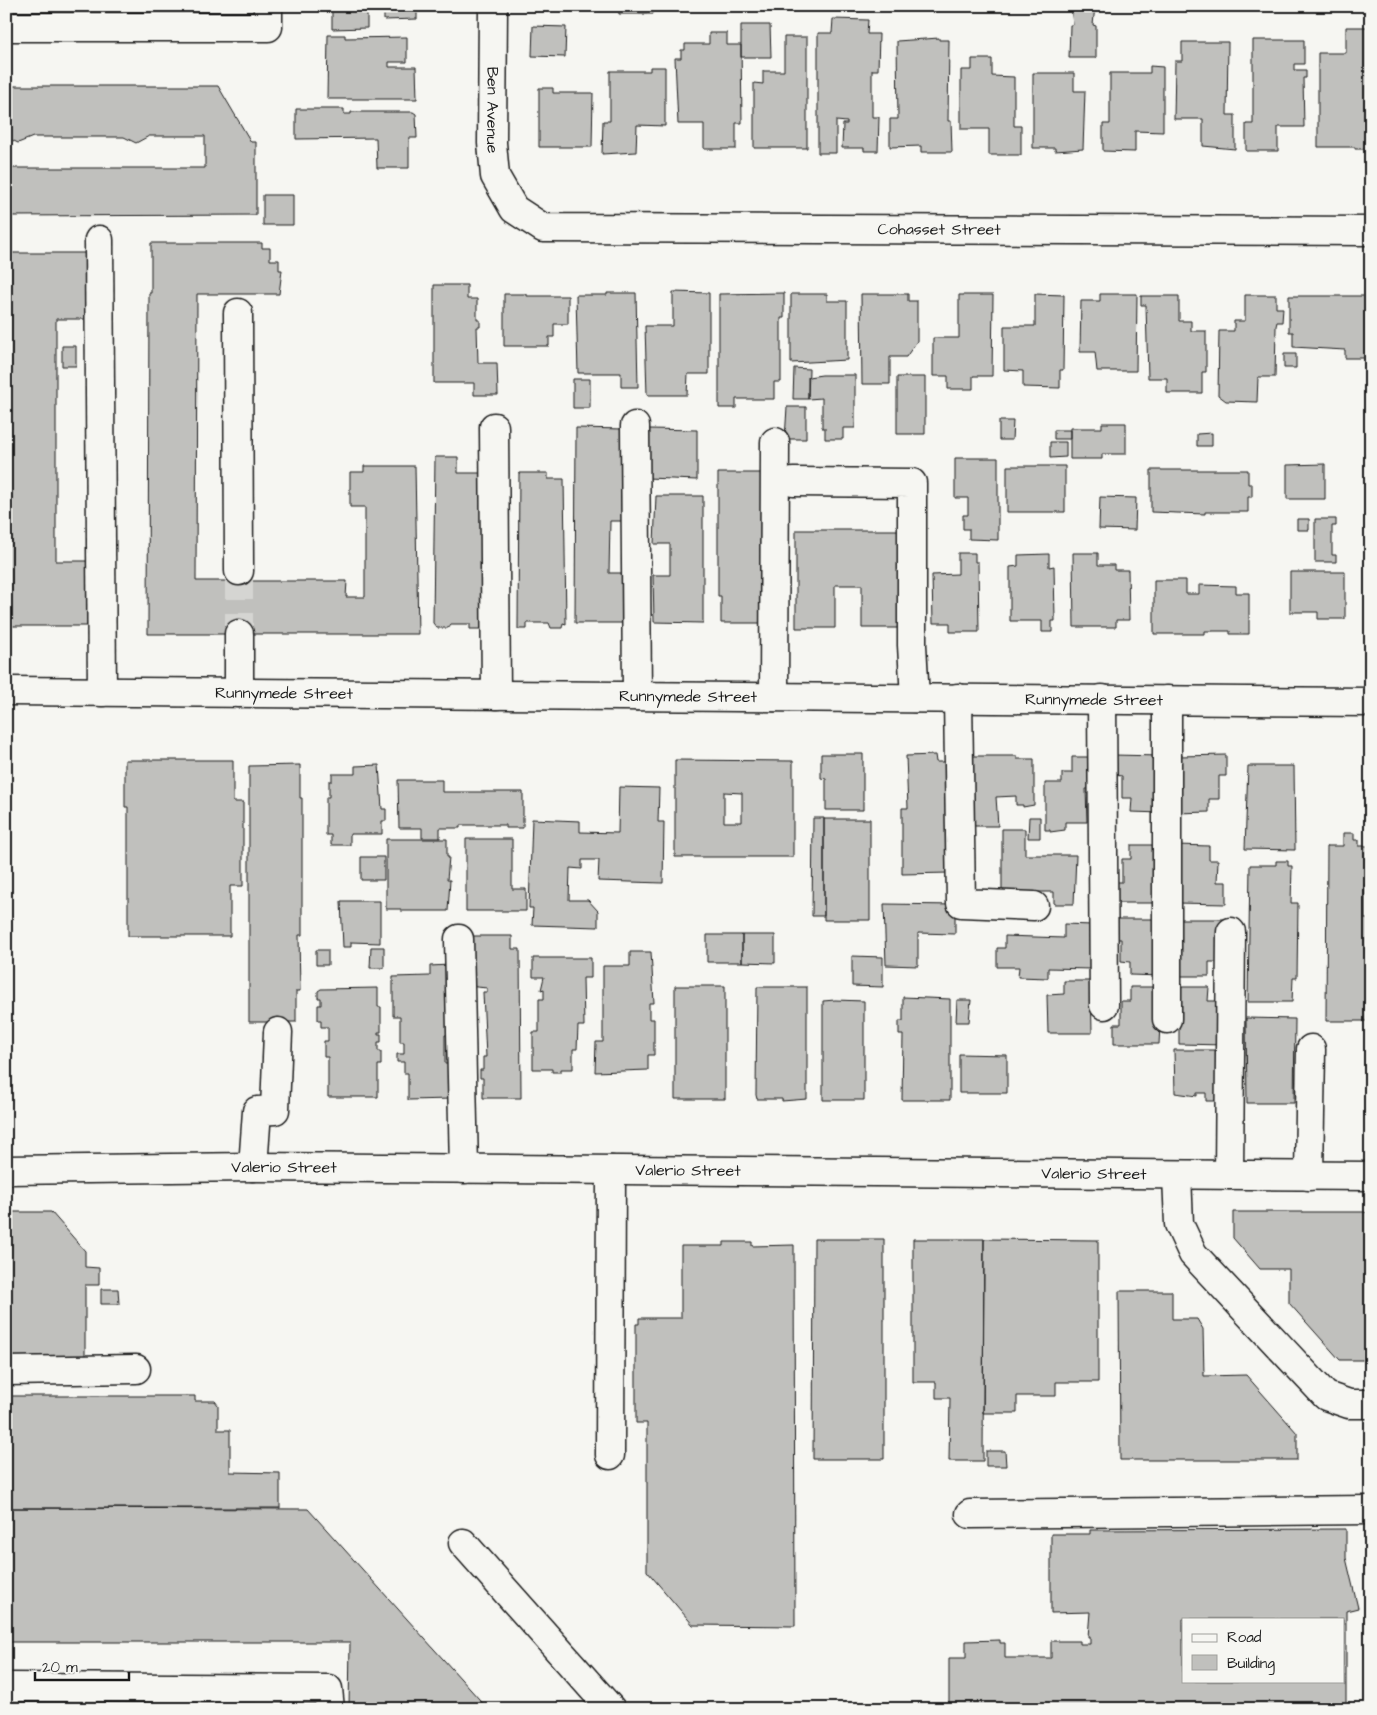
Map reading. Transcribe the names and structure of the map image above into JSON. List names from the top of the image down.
{
  "streets": {
    "street": [
      "Ben Avenue",
      "Cohasset Street",
      "Runnymede Street",
      "Valerio Street"
    ]
  },
  "crossings": [
    ["Ben Avenue", "Cohasset Street"]
  ],
  "legend": ["Road", "Building"],
  "scale_bar": "20 m"
}
